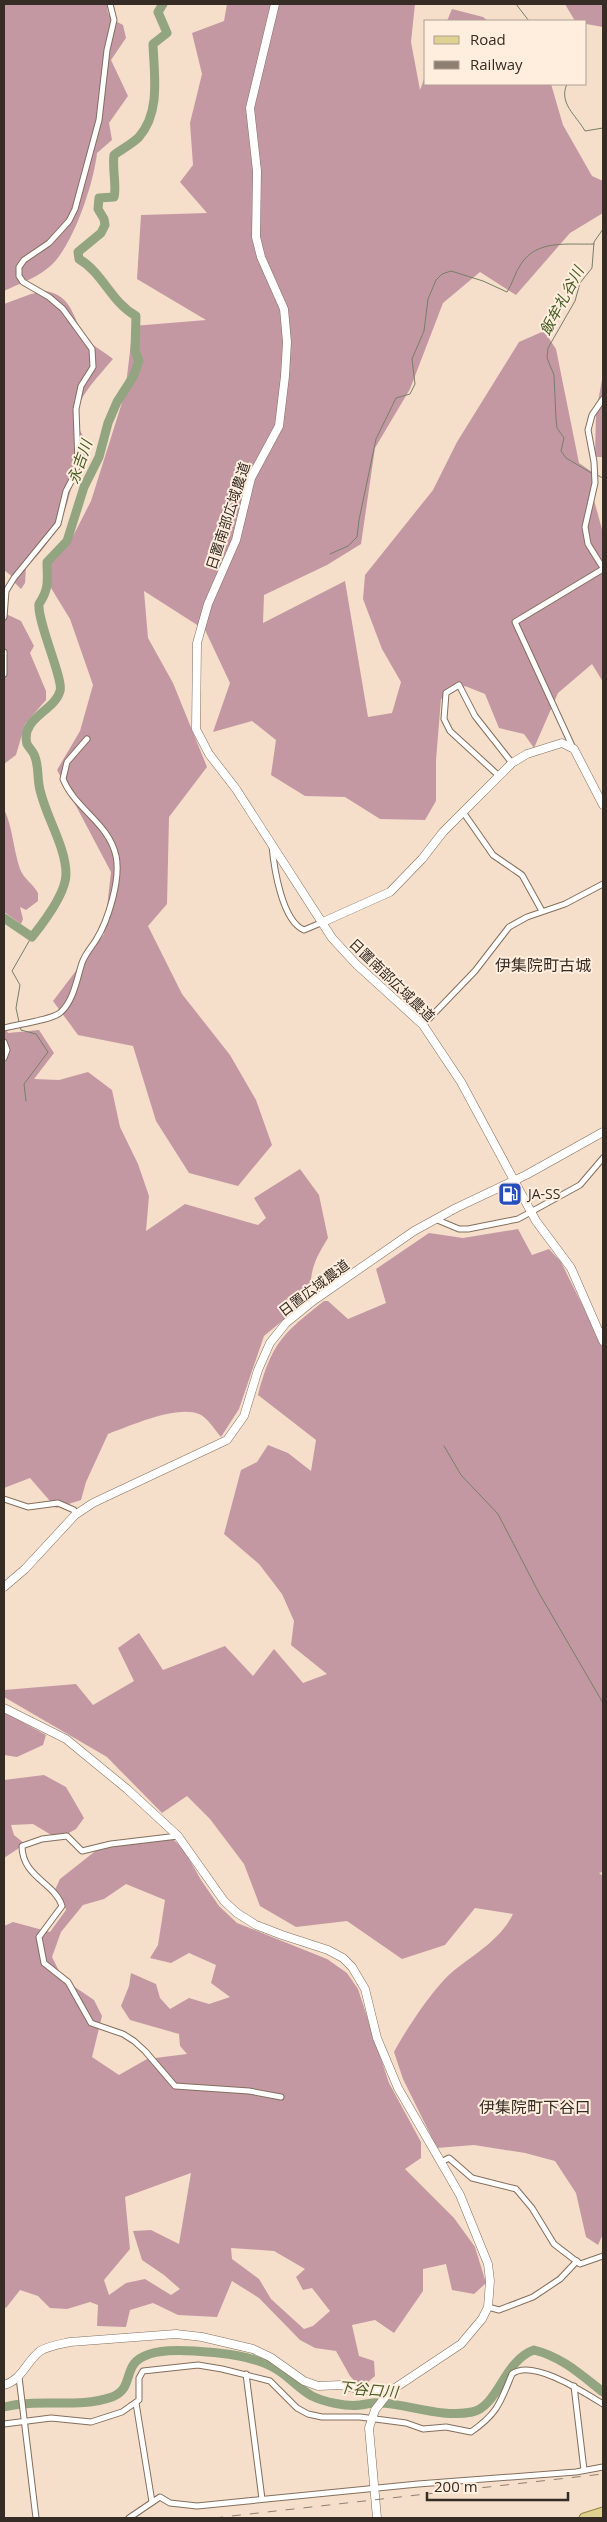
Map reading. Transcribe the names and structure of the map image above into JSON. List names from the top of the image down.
{
  "streets": {
    "street": ["日置南部広域農道", "日置広域農道"]
  },
  "crossings": [
    ["日置南部広域農道", "日置広域農道"]
  ],
  "districts": ["伊集院町古城", "伊集院町下谷口"],
  "water": ["飯牟礼谷川", "永吉川", "下谷口川"],
  "places": {
    "fuel station": ["JA-SS"]
  },
  "legend": ["Road", "Railway"],
  "scale_bar": "200 m"
}
